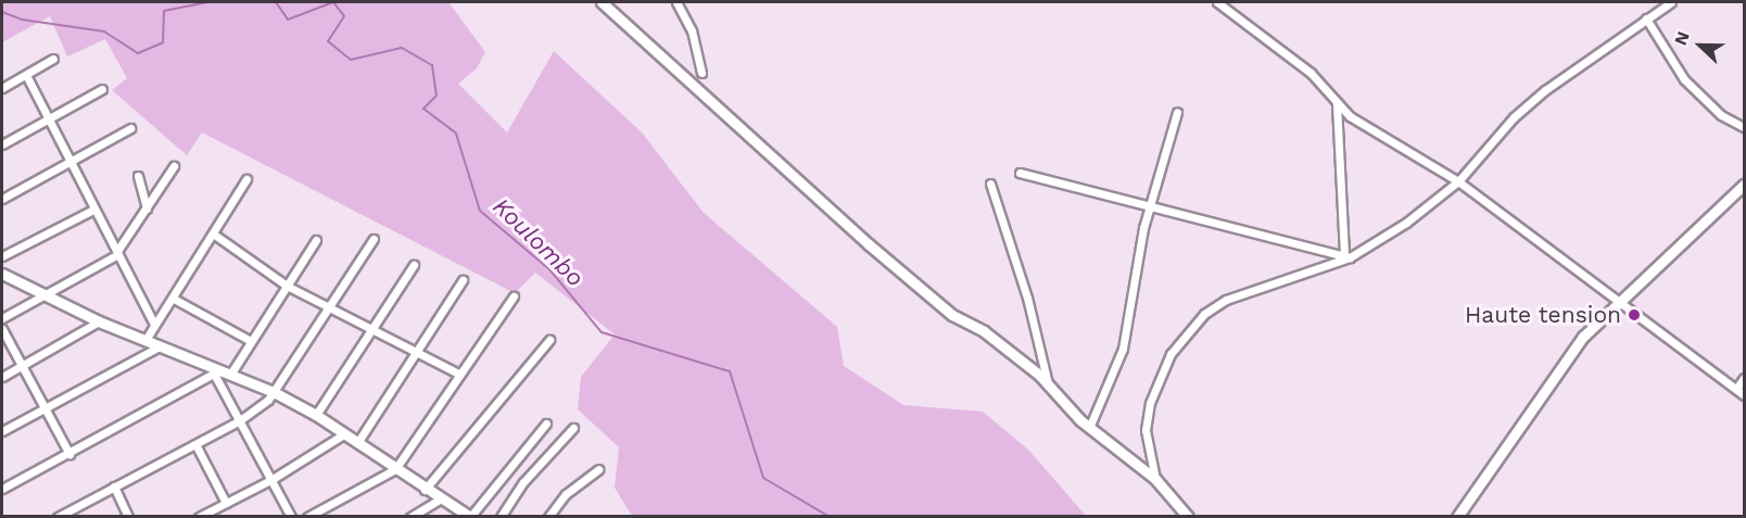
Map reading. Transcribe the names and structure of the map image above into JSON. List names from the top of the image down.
{
  "water": ["Koulombo"],
  "places": ["Haute tension"],
  "north": "left"
}
